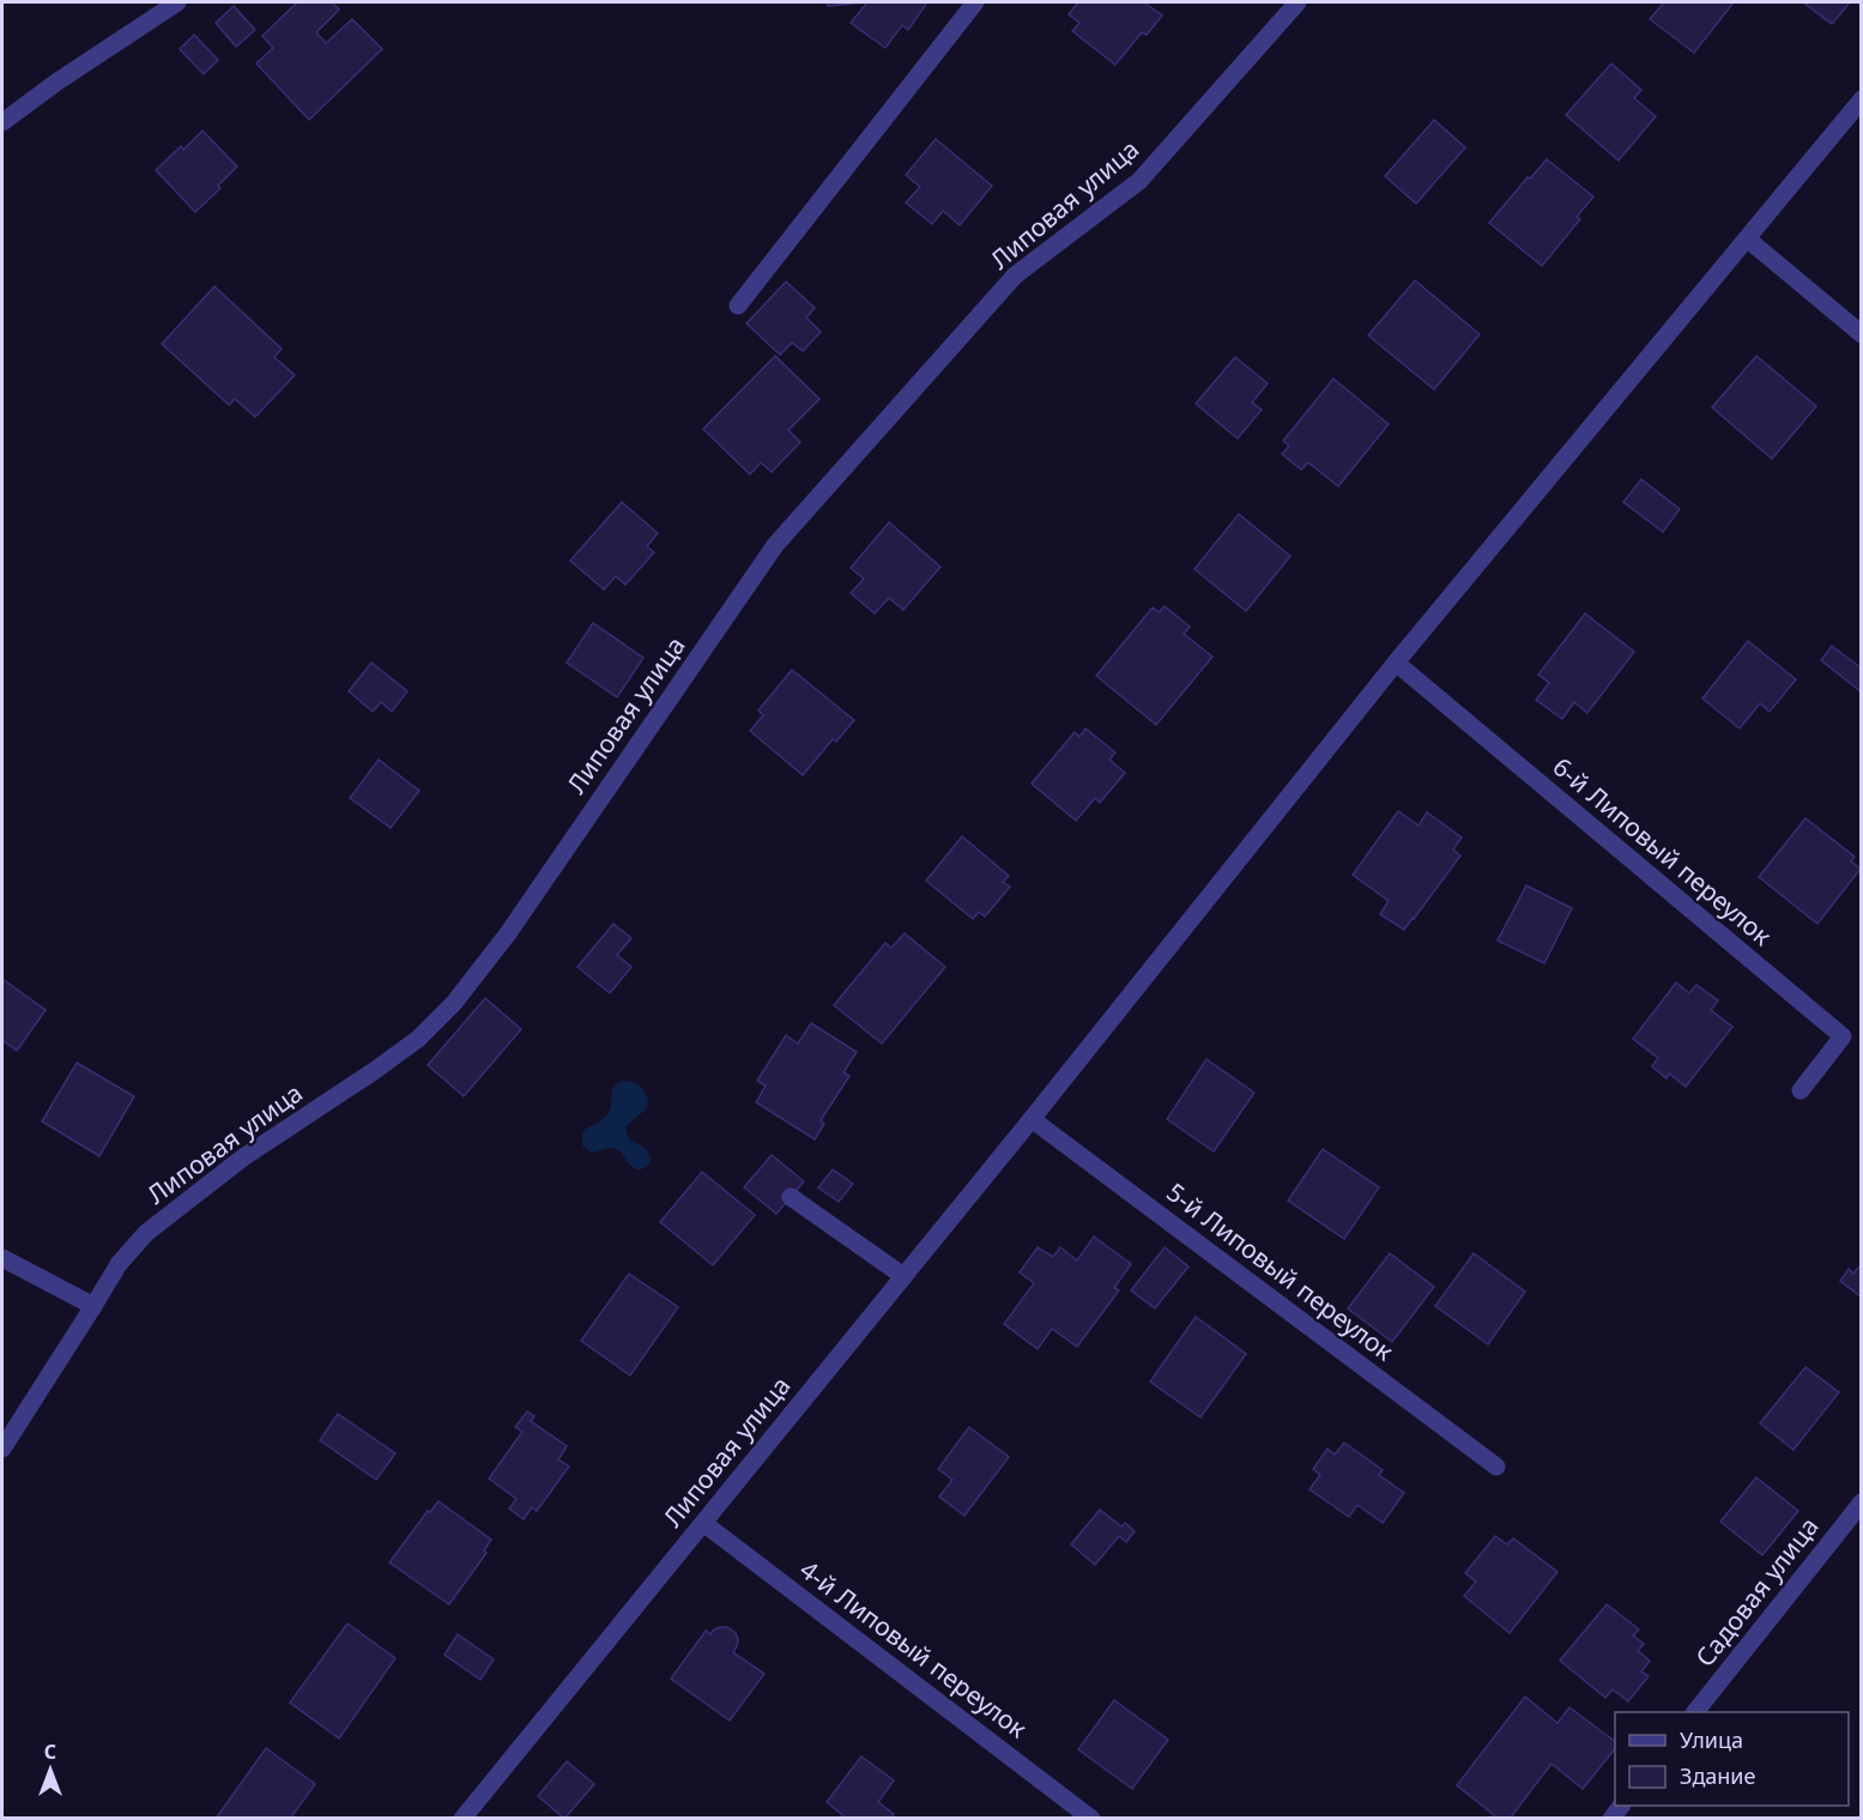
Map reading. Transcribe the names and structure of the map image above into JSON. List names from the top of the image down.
{
  "streets": {
    "street": [
      "Липовая улица",
      "6-й Липовый переулок",
      "5-й Липовый переулок",
      "Садовая улица",
      "4-й Липовый переулок"
    ]
  },
  "crossings": [
    ["Липовая улица", "6-й Липовый переулок"],
    ["Липовая улица", "5-й Липовый переулок"],
    ["Липовая улица", "4-й Липовый переулок"]
  ],
  "legend": ["Улица", "Здание"],
  "north": "top"
}
